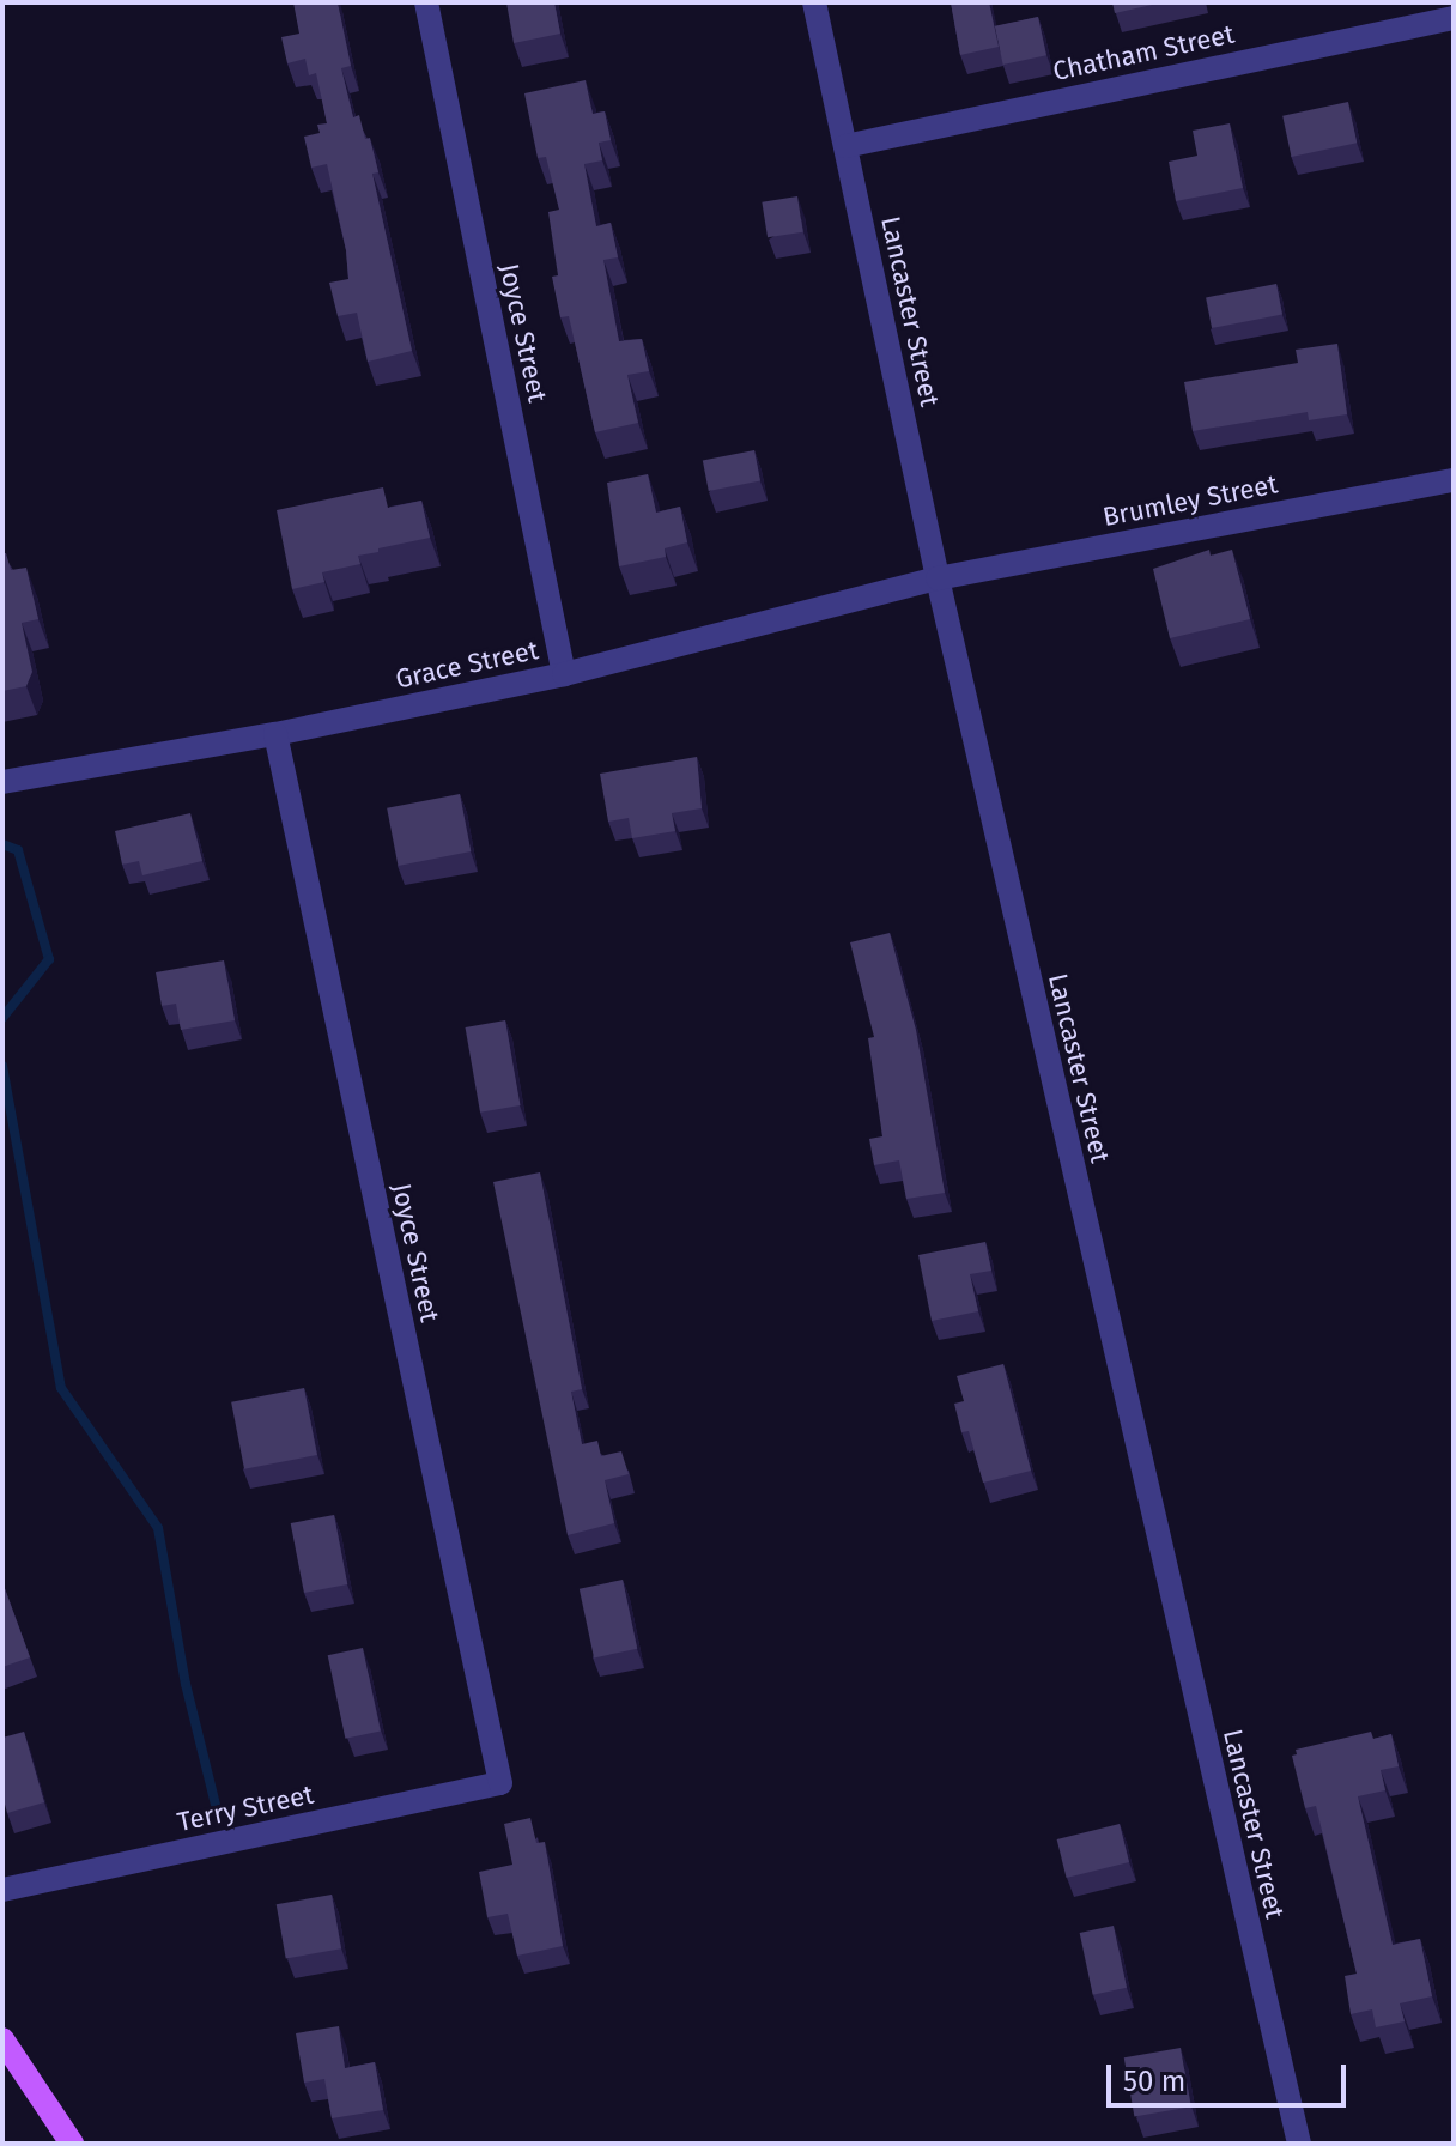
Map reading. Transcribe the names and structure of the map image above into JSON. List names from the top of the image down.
{
  "streets": {
    "street": [
      "Chatham Street",
      "Lancaster Street",
      "Joyce Street",
      "Brumley Street",
      "Grace Street",
      "Terry Street"
    ]
  },
  "crossings": [
    ["Chatham Street", "Lancaster Street"],
    ["Lancaster Street", "Brumley Street"],
    ["Lancaster Street", "Grace Street"],
    ["Joyce Street", "Grace Street"],
    ["Joyce Street", "Terry Street"],
    ["Brumley Street", "Grace Street"]
  ],
  "scale_bar": "50 m"
}
